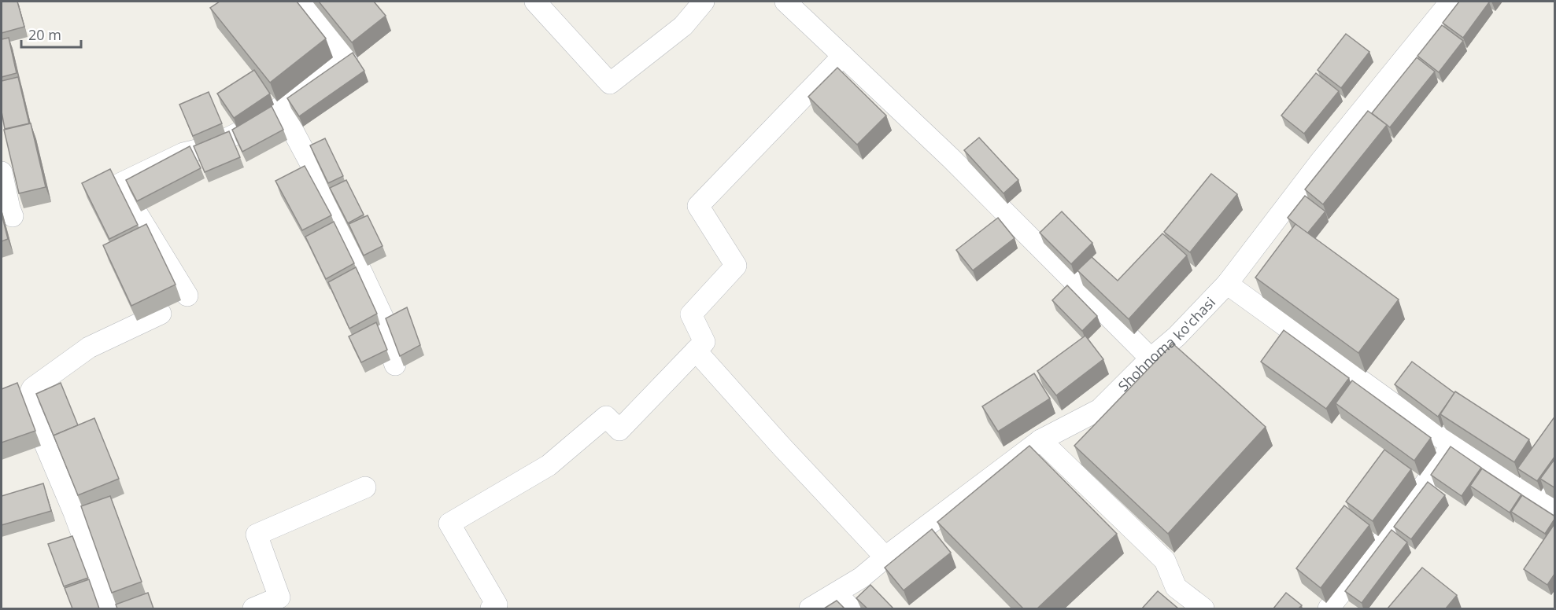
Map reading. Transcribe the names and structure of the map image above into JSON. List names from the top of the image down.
{
  "streets": {
    "street": ["Shohnoma ko'chasi"]
  },
  "scale_bar": "20 m"
}
